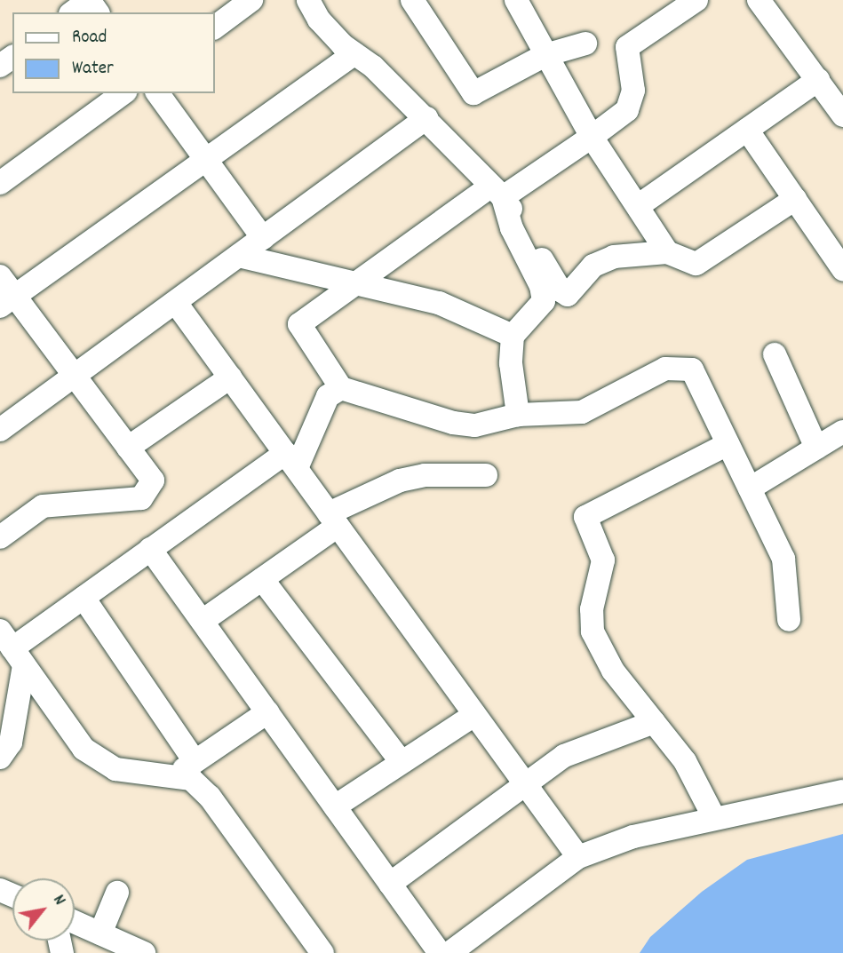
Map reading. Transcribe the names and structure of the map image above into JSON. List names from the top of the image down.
{
  "legend": ["Road", "Water"],
  "north": "top right"
}
